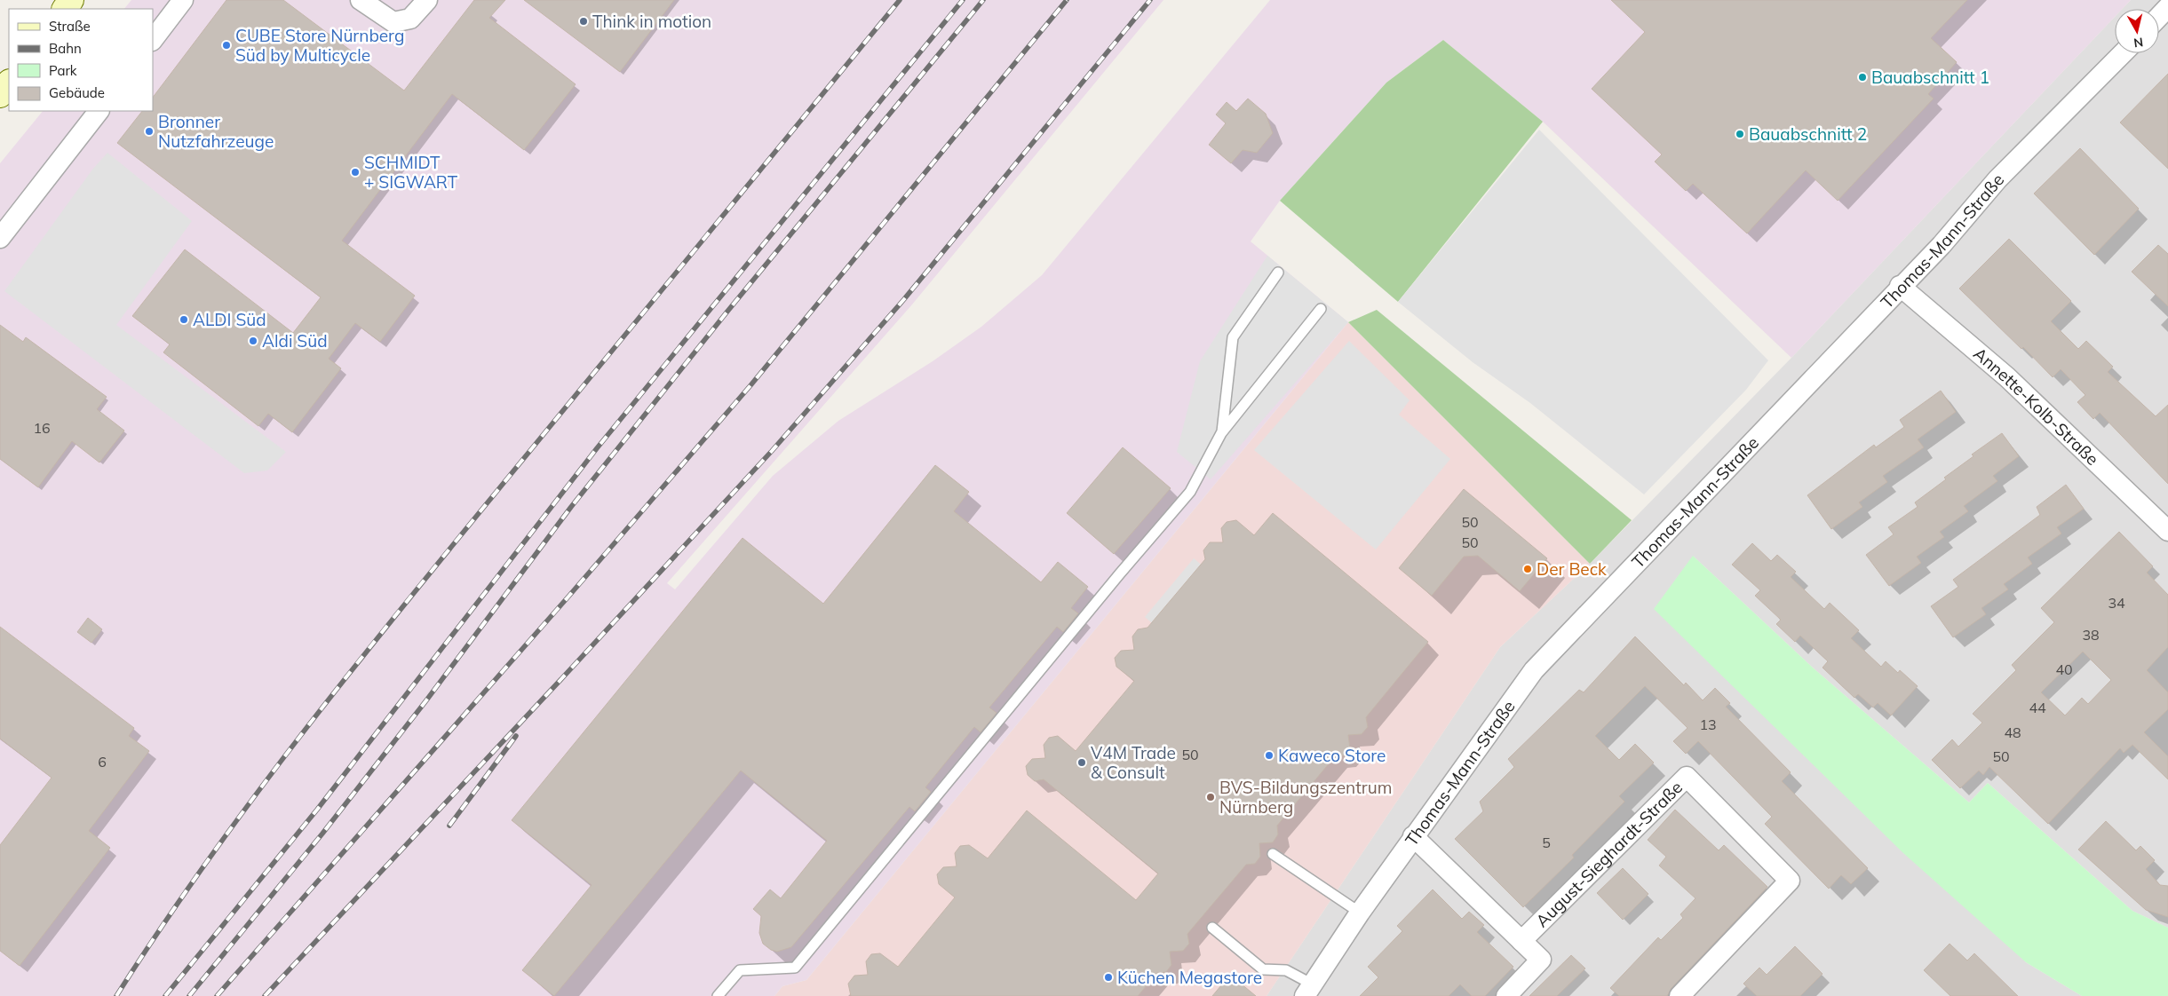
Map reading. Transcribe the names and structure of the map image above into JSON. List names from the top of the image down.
{
  "streets": {
    "street": ["Thomas-Mann-Straße", "Annette-Kolb-Straße", "August-Sieghardt-Straße"]
  },
  "crossings": [
    ["Thomas-Mann-Straße", "Annette-Kolb-Straße"],
    ["Thomas-Mann-Straße", "August-Sieghardt-Straße"]
  ],
  "places": [
    "Think in motion",
    "CUBE Store Nürnberg Süd by Multicycle",
    "Bauabschnitt 1",
    "Bronner Nutzfahrzeuge",
    "Bauabschnitt 2",
    "SCHMIDT + SIGWART",
    "ALDI Süd",
    "Aldi Süd",
    "Der Beck",
    "Kaweco Store",
    "V4M Trade & Consult",
    "BVS-Bildungszentrum Nürnberg",
    "Küchen Megastore"
  ],
  "house_numbers": [
    "16",
    "50",
    "50",
    "34",
    "38",
    "40",
    "44",
    "13",
    "48",
    "50",
    "50",
    "6",
    "5"
  ],
  "legend": [
    "Straße",
    "Bahn",
    "Park",
    "Gebäude"
  ],
  "north": "bottom"
}
